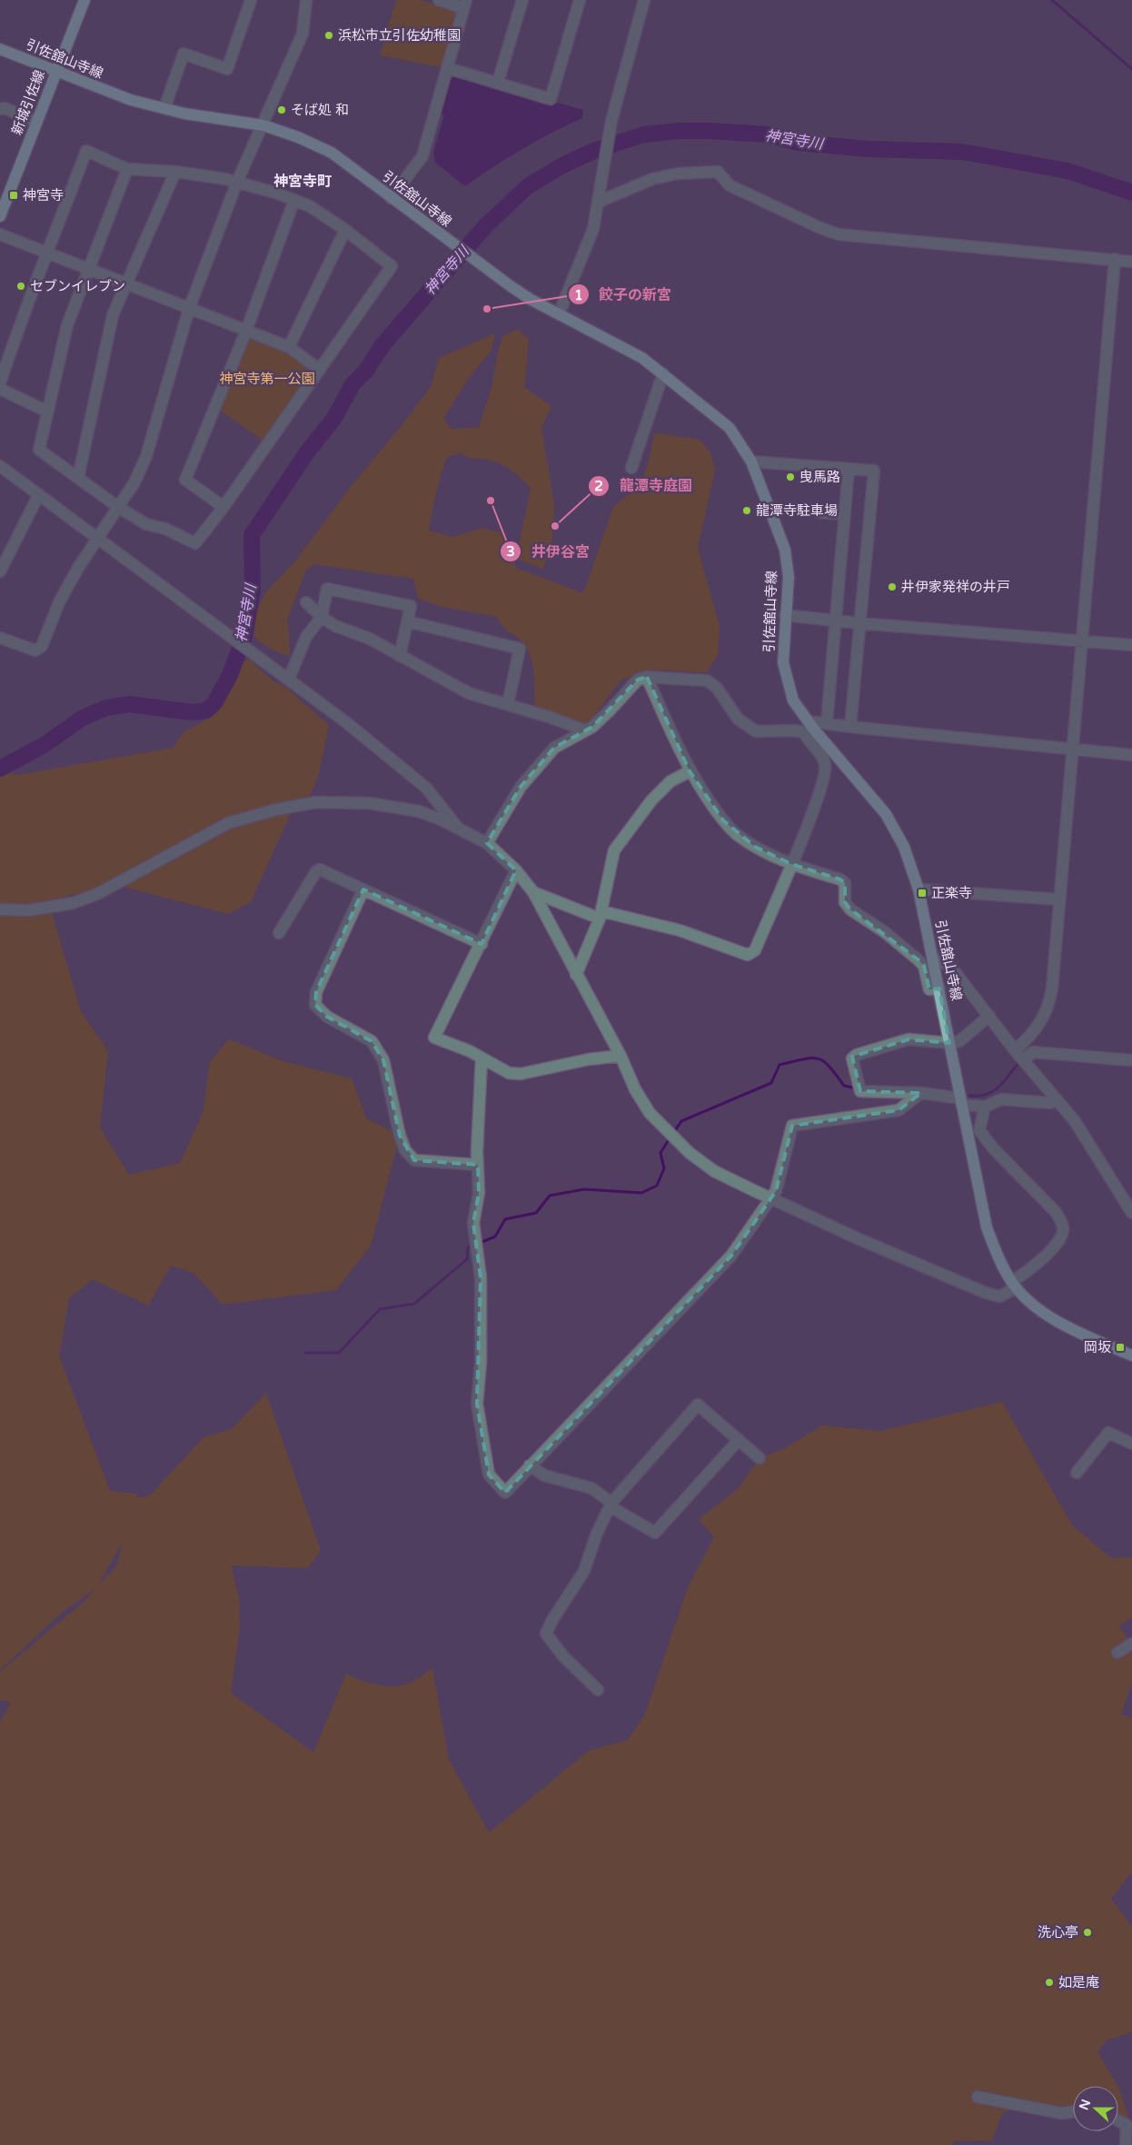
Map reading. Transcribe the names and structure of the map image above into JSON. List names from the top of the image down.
{
  "streets": {
    "main road": ["引佐舘山寺線", "新城引佐線"]
  },
  "crossings": [
    ["引佐舘山寺線", "新城引佐線"]
  ],
  "districts": ["神宮寺町"],
  "water": ["神宮寺川"],
  "parks": ["神宮寺第一公園"],
  "places": {
    "other": [
      "浜松市立引佐幼稚園",
      "そば処 和",
      "セブンイレブン",
      "餃子の新宮",
      "曳馬路",
      "井伊谷宮",
      "龍潭寺駐車場",
      "龍潭寺庭園",
      "井伊家発祥の井戸",
      "洗心亭",
      "如是庵"
    ],
    "transit": ["神宮寺", "正楽寺", "岡坂"]
  },
  "north": "left"
}
